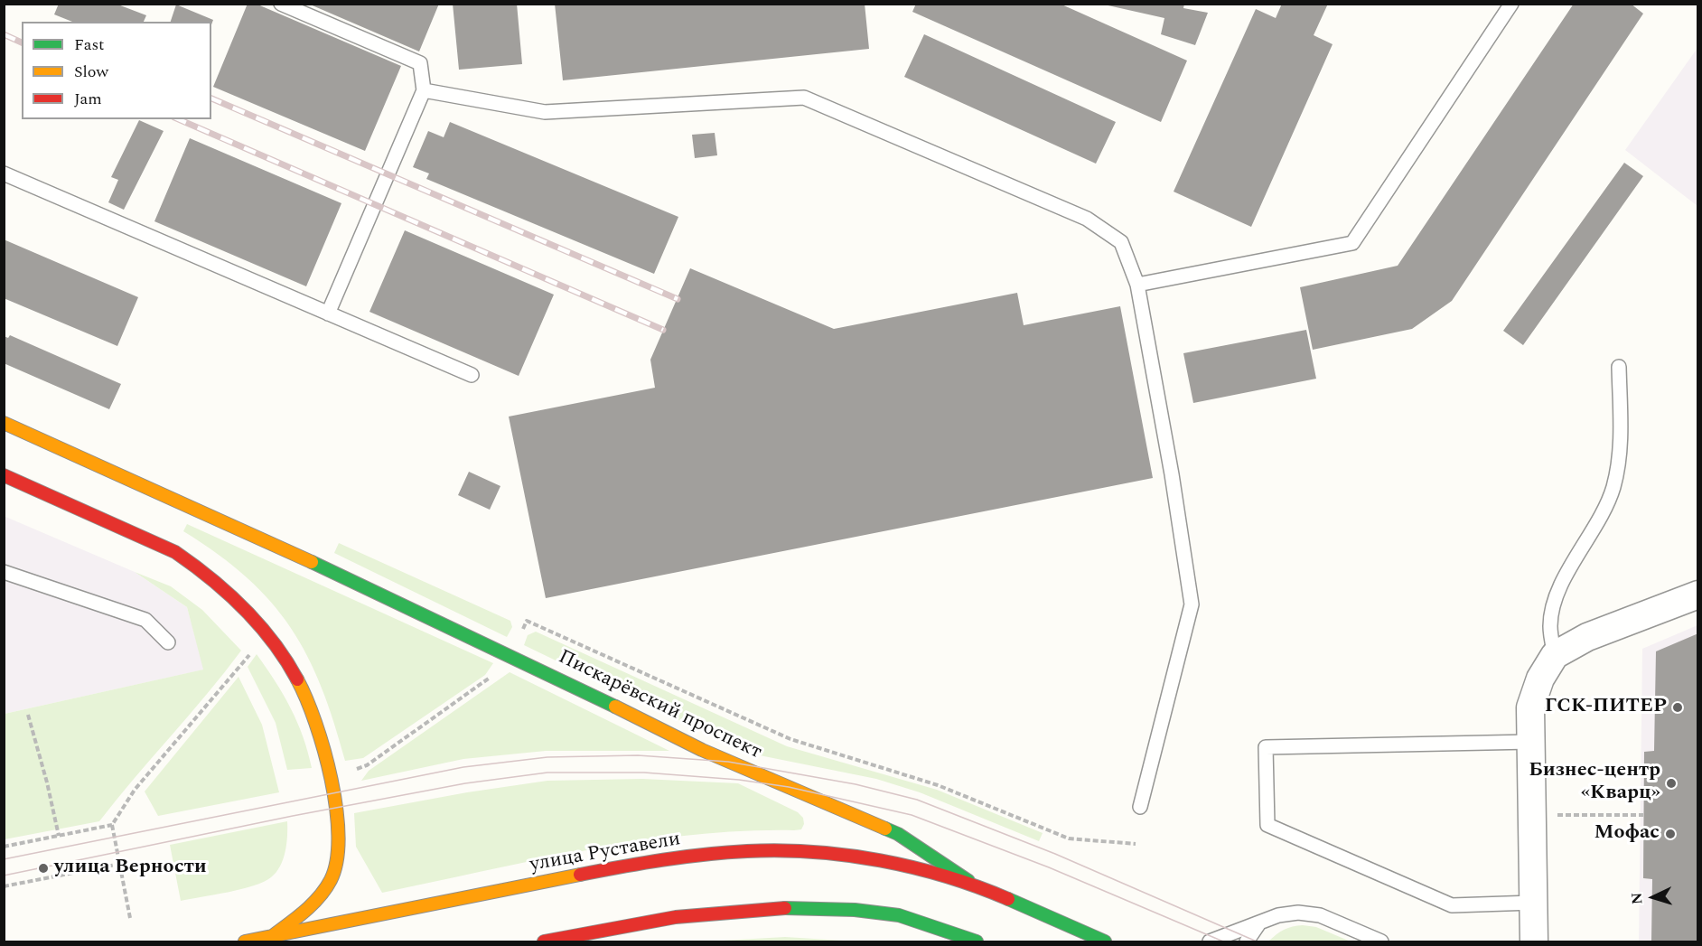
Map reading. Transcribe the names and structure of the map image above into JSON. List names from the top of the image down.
{
  "streets": {
    "main road": ["Пискарёвский проспект", "улица Руставели"]
  },
  "crossings": [
    ["Пискарёвский проспект", "улица Руставели"]
  ],
  "places": [
    "ГСК-ПИТЕР",
    "Бизнес-центр «Кварц»",
    "Мофас",
    "улица Верности"
  ],
  "legend": ["Fast", "Slow", "Jam"],
  "north": "left"
}
